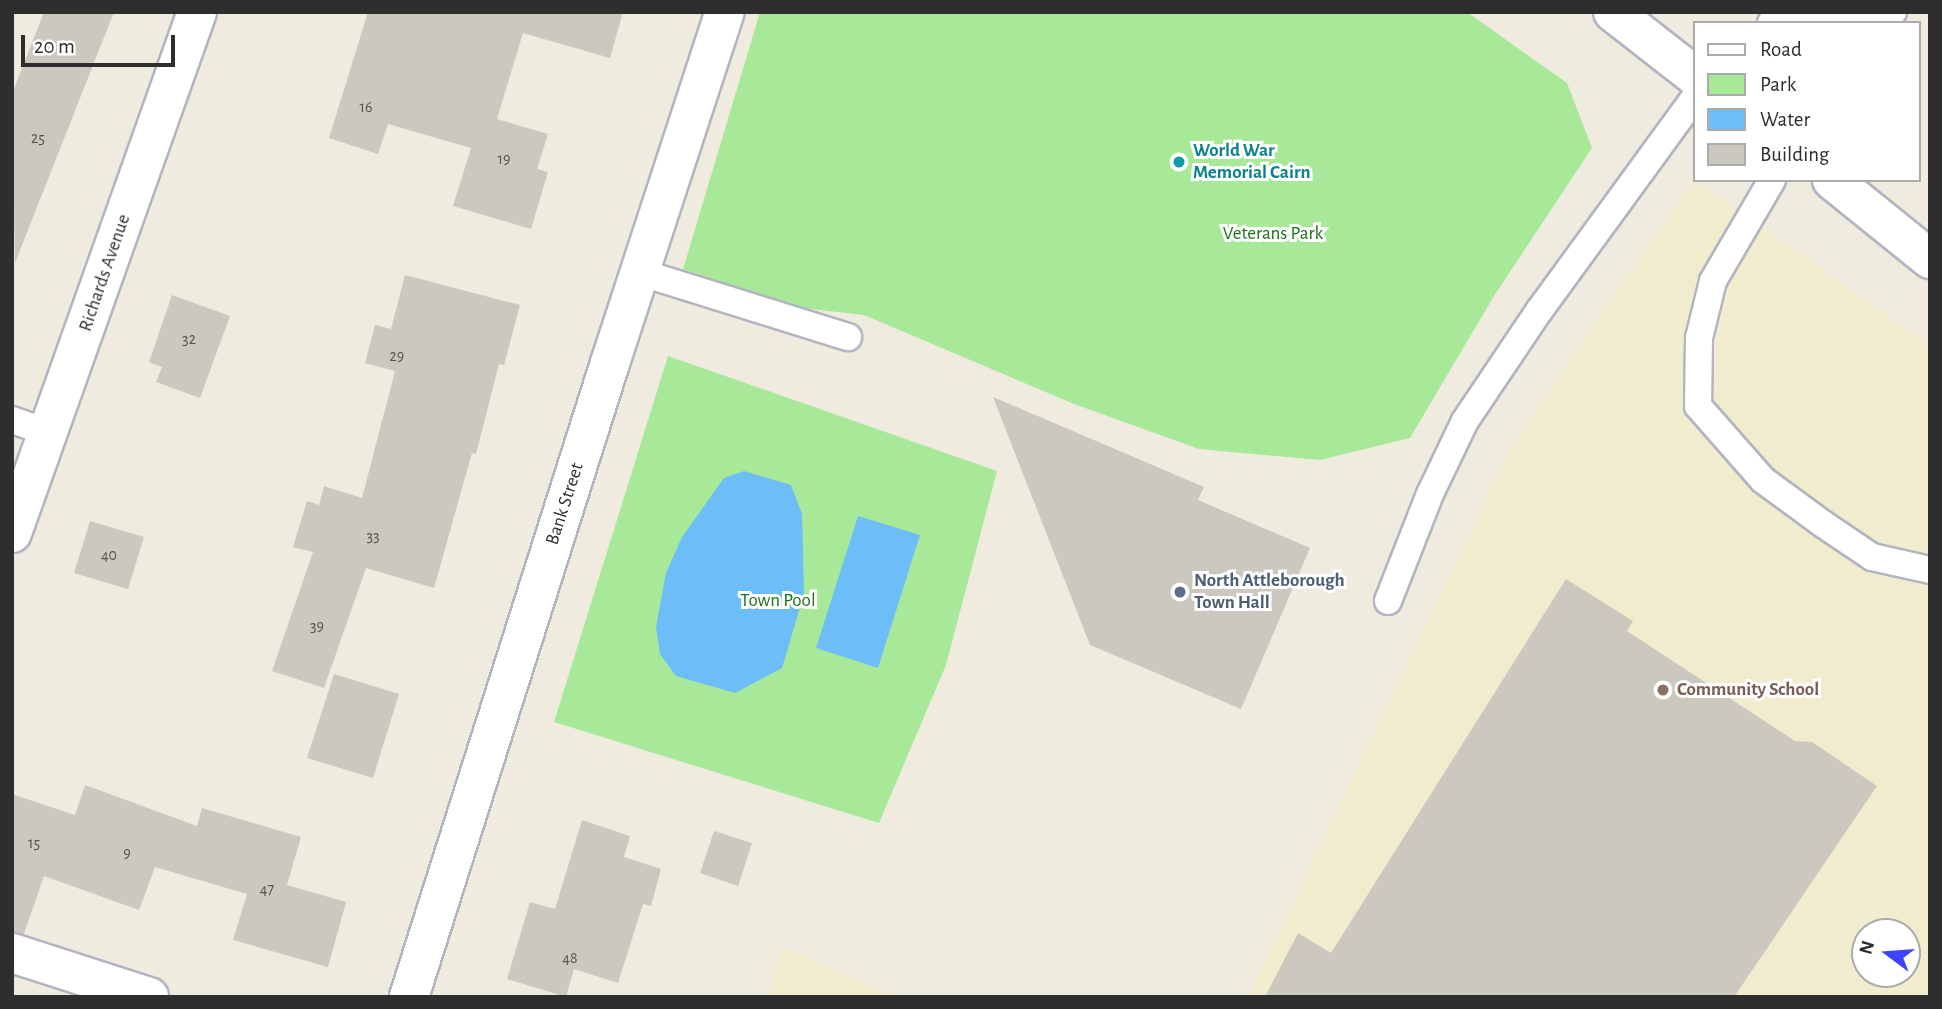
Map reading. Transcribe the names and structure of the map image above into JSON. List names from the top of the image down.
{
  "streets": {
    "street": ["Richards Avenue", "Bank Street"]
  },
  "parks": ["Veterans Park", "Town Pool"],
  "places": ["World War Memorial Cairn", "North Attleborough Town Hall", "Community School"],
  "house_numbers": [
    "16",
    "25",
    "19",
    "32",
    "29",
    "33",
    "40",
    "39",
    "15",
    "9",
    "47",
    "48"
  ],
  "legend": [
    "Road",
    "Park",
    "Water",
    "Building"
  ],
  "scale_bar": "20 m",
  "north": "left"
}
